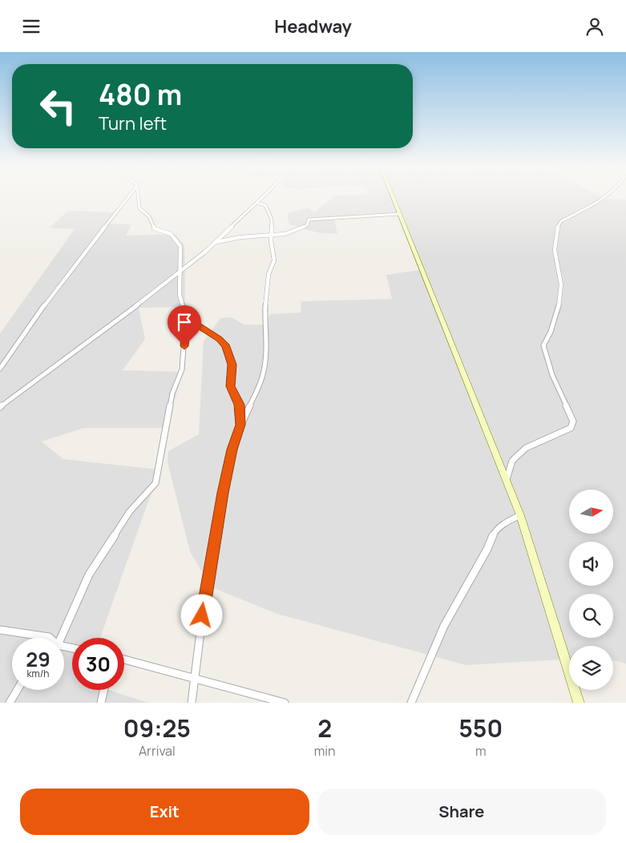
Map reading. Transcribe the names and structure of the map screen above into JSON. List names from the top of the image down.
{
  "north": "right",
  "page": {
    "header": "Headway",
    "turn": ["480 m", "Turn left"],
    "speed": "29 km/h",
    "limit": "30",
    "eta": [
      "09:25",
      "Arrival",
      "2",
      "min",
      "550",
      "m"
    ],
    "buttons": ["Exit", "Share"]
  }
}
